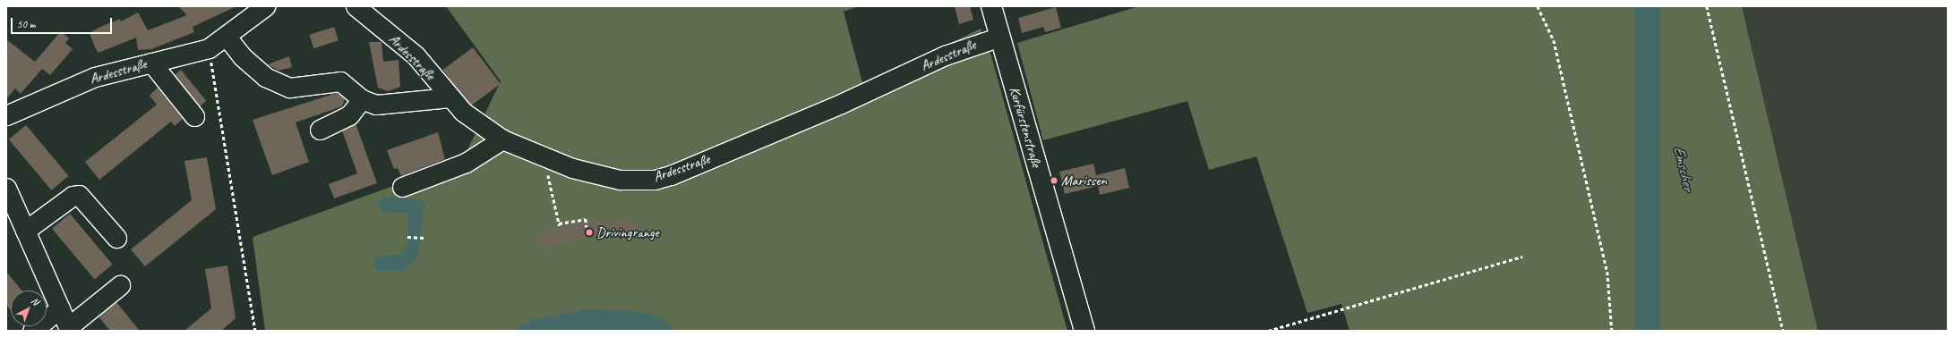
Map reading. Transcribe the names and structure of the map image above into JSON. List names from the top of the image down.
{
  "streets": {
    "main road": ["Kurfürstenstraße"],
    "street": ["Ardesstraße"]
  },
  "crossings": [
    ["Ardesstraße", "Kurfürstenstraße"]
  ],
  "water": ["Emscher"],
  "places": ["Marissen", "Drivingrange"],
  "scale_bar": "50 m",
  "north": "top right"
}
